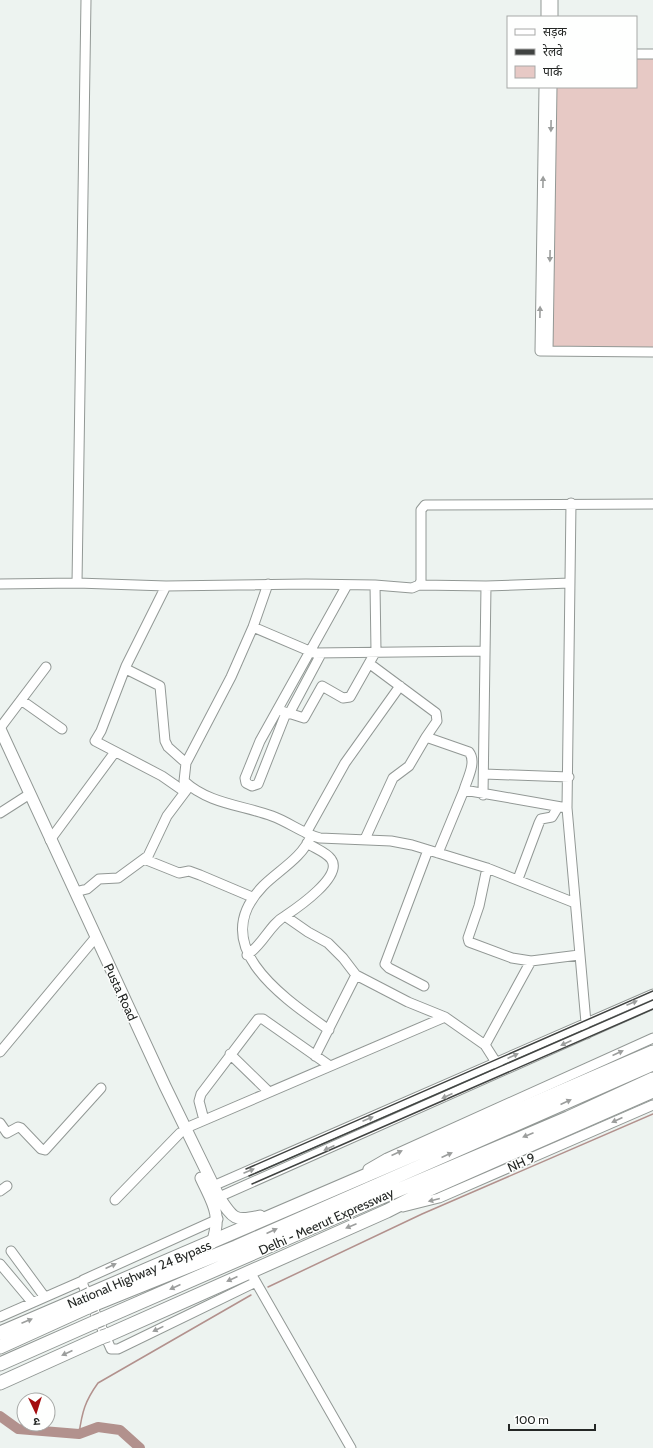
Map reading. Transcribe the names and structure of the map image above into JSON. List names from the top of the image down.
{
  "streets": {
    "highway": ["Delhi - Meerut Expressway", "National Highway 24 Bypass"],
    "main road": ["Pusta Road"],
    "street": ["NH 9"]
  },
  "crossings": [
    ["Pusta Road", "National Highway 24 Bypass"],
    ["Delhi - Meerut Expressway", "National Highway 24 Bypass"]
  ],
  "legend": ["सड़क", "रेलवे", "पार्क"],
  "scale_bar": "100 m",
  "north": "bottom"
}
